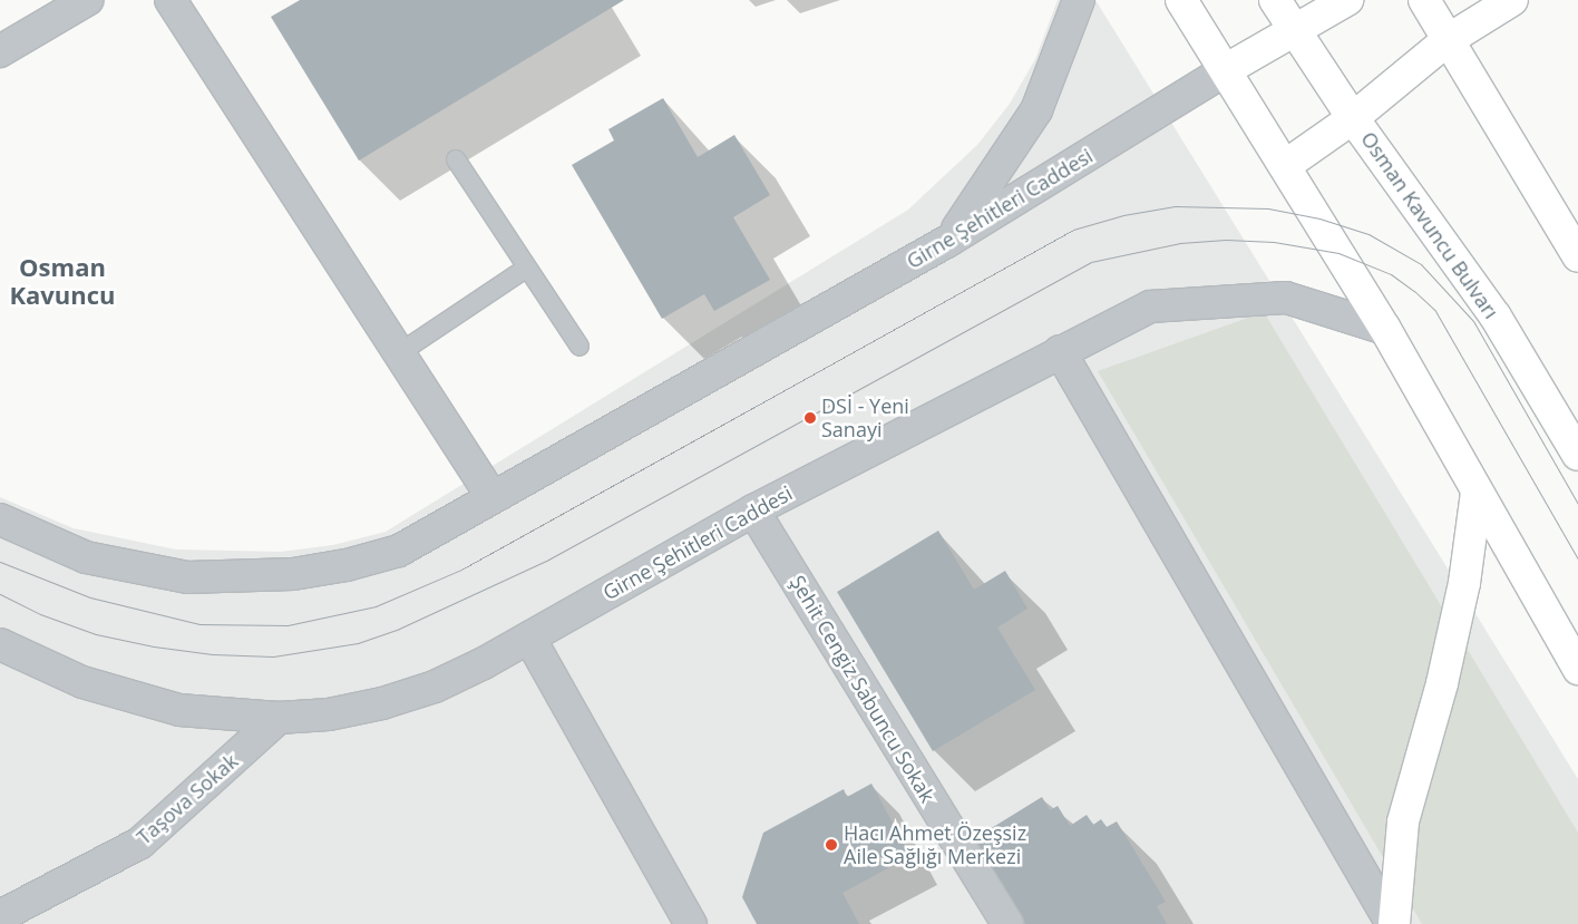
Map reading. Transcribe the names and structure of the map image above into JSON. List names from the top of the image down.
{
  "streets": {
    "highway": ["Osman Kavuncu Bulvarı"],
    "street": ["Girne Şehitleri Caddesi", "Şehit Cengiz Sabuncu Sokak", "Taşova Sokak"]
  },
  "crossings": [
    ["Girne Şehitleri Caddesi", "Şehit Cengiz Sabuncu Sokak"],
    ["Girne Şehitleri Caddesi", "Taşova Sokak"]
  ],
  "districts": ["Osman Kavuncu"],
  "places": ["DSİ - Yeni Sanayi", "Hacı Ahmet Özeşsiz Aile Sağlığı Merkezi"]
}
